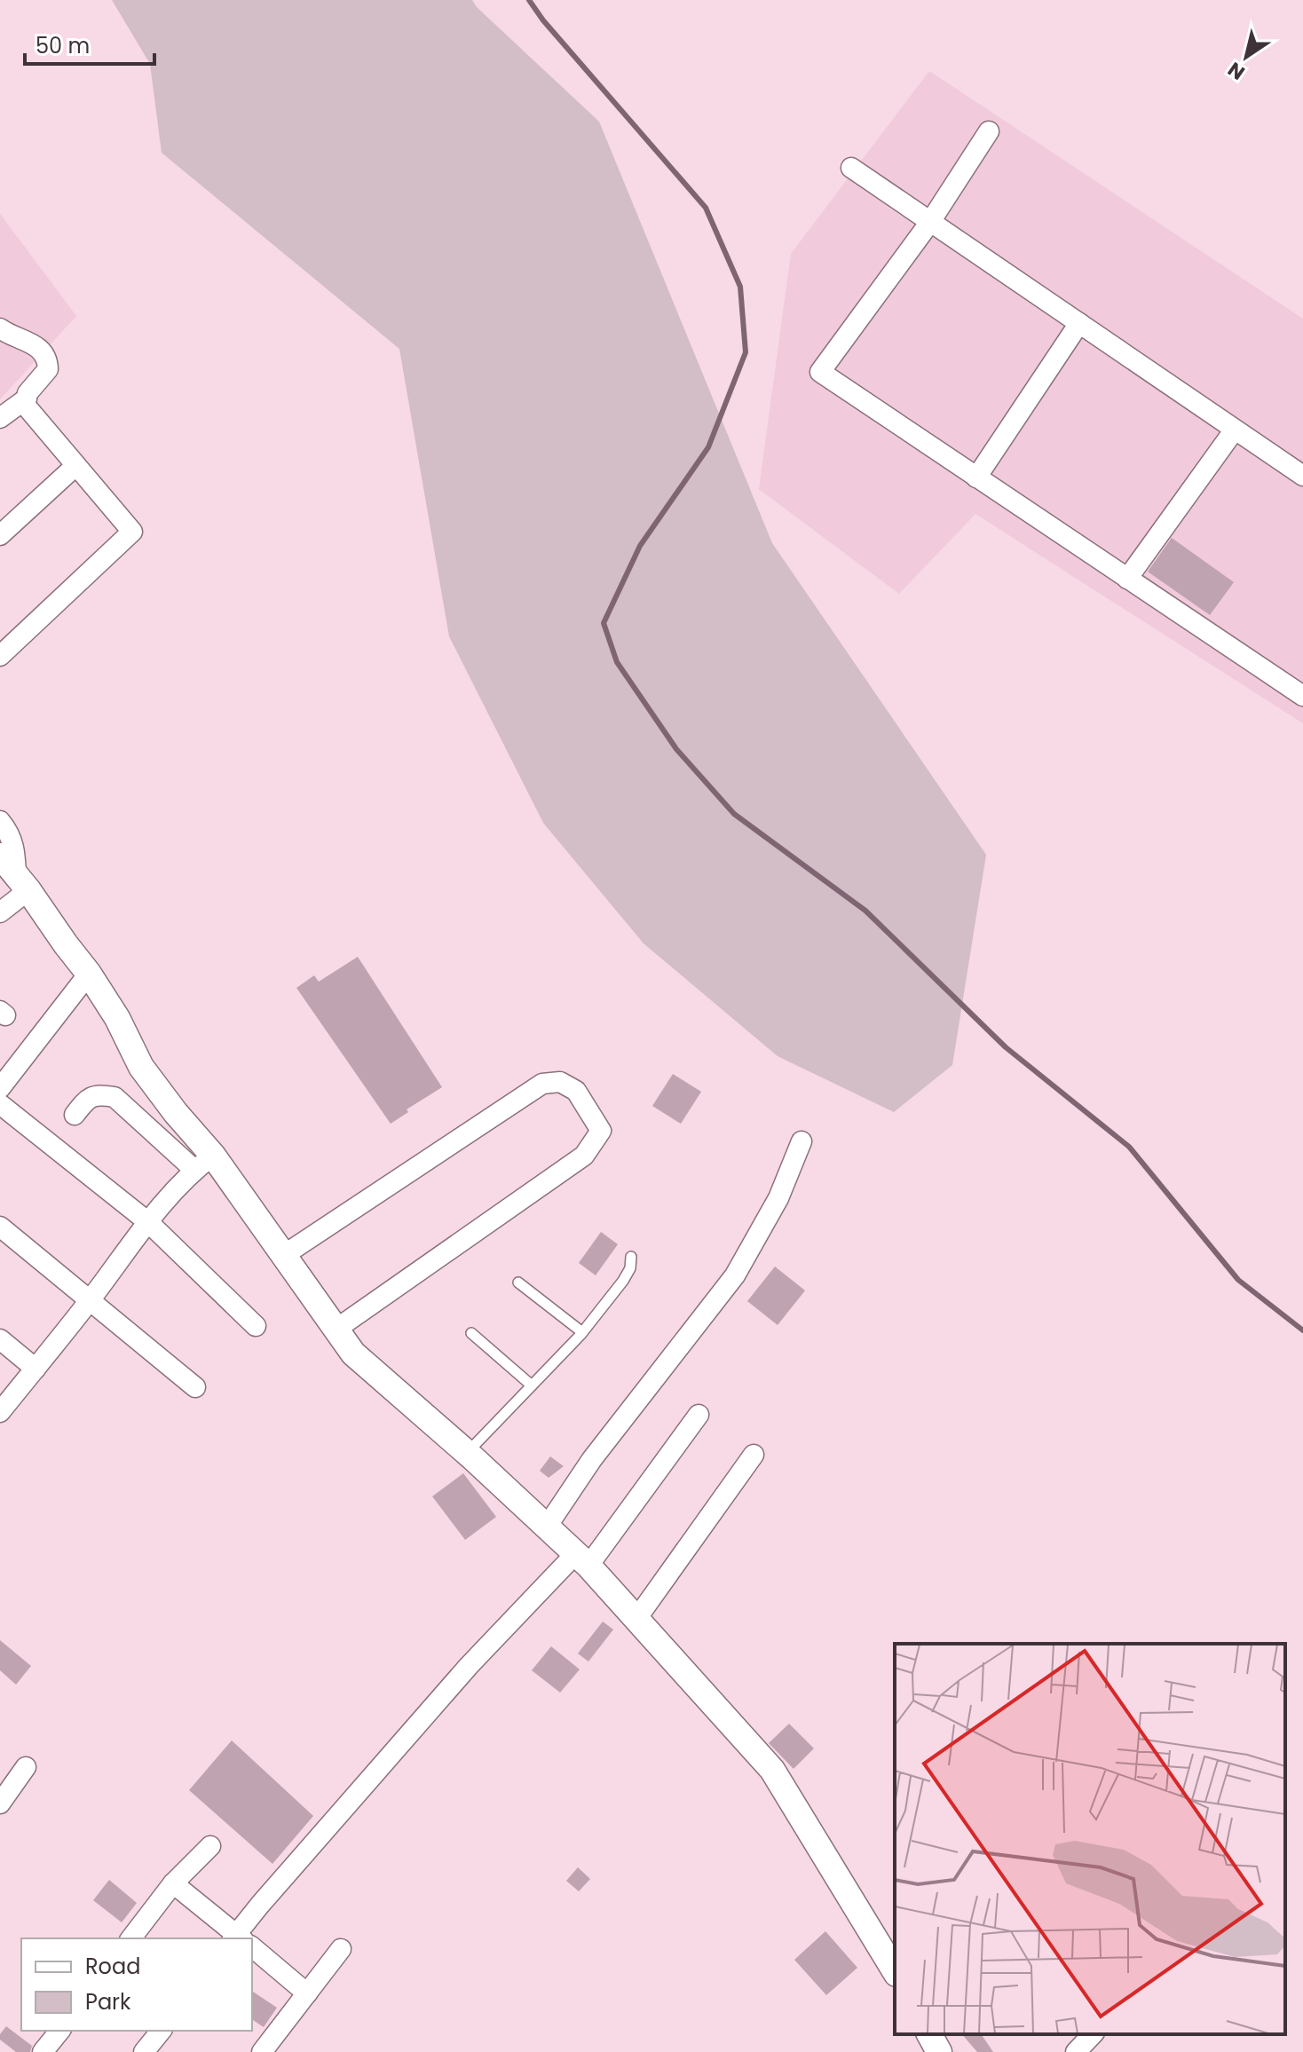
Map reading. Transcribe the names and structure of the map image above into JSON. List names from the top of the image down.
{
  "legend": ["Road", "Park"],
  "scale_bar": "50 m",
  "north": "bottom left"
}
